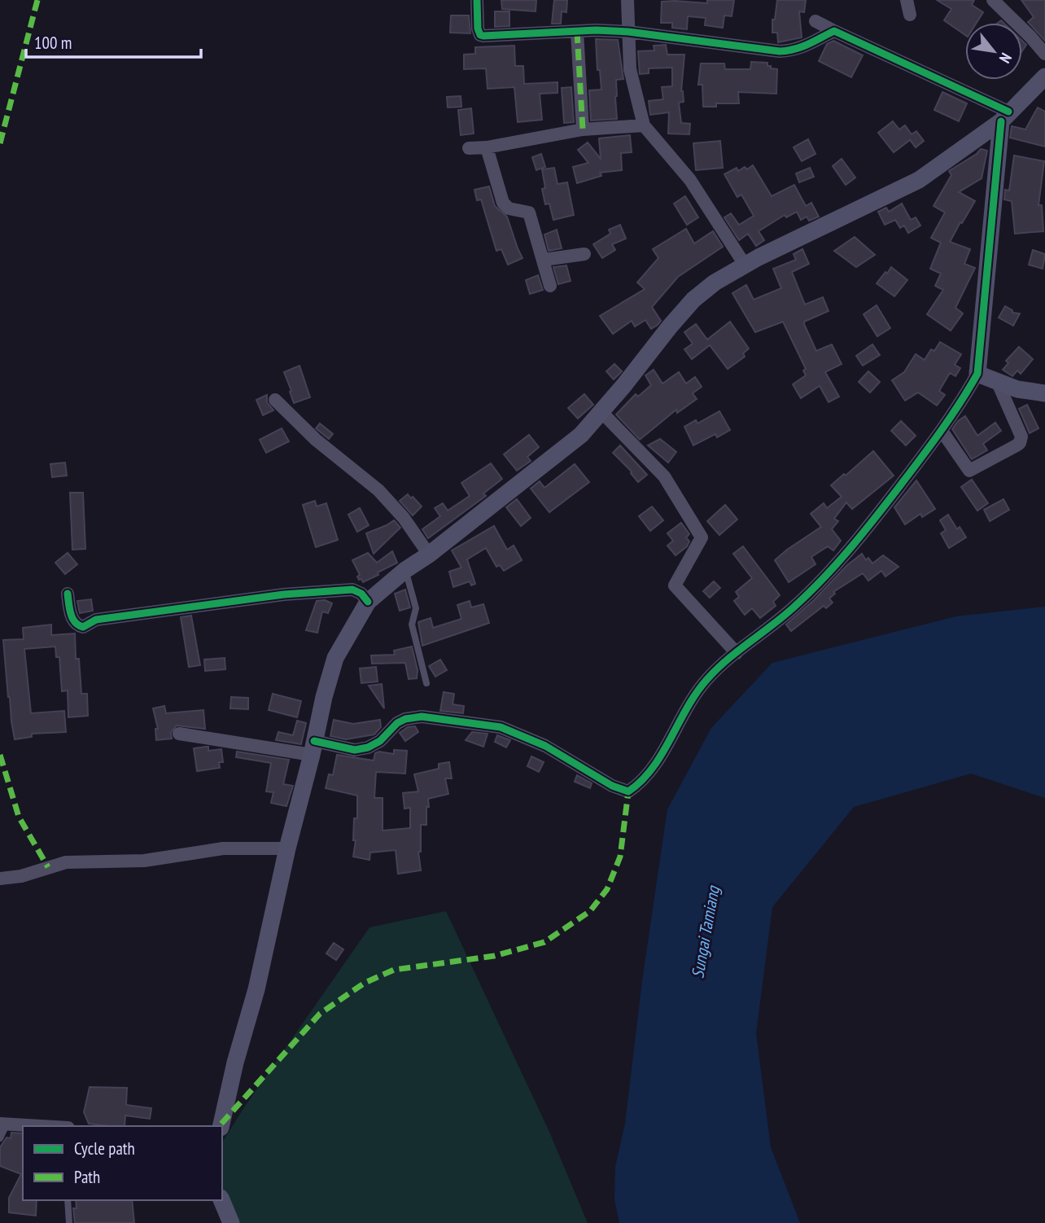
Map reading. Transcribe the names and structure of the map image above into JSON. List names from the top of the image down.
{
  "water": ["Sungai Tamiang"],
  "legend": ["Cycle path", "Path"],
  "scale_bar": "100 m",
  "north": "bottom right"
}
